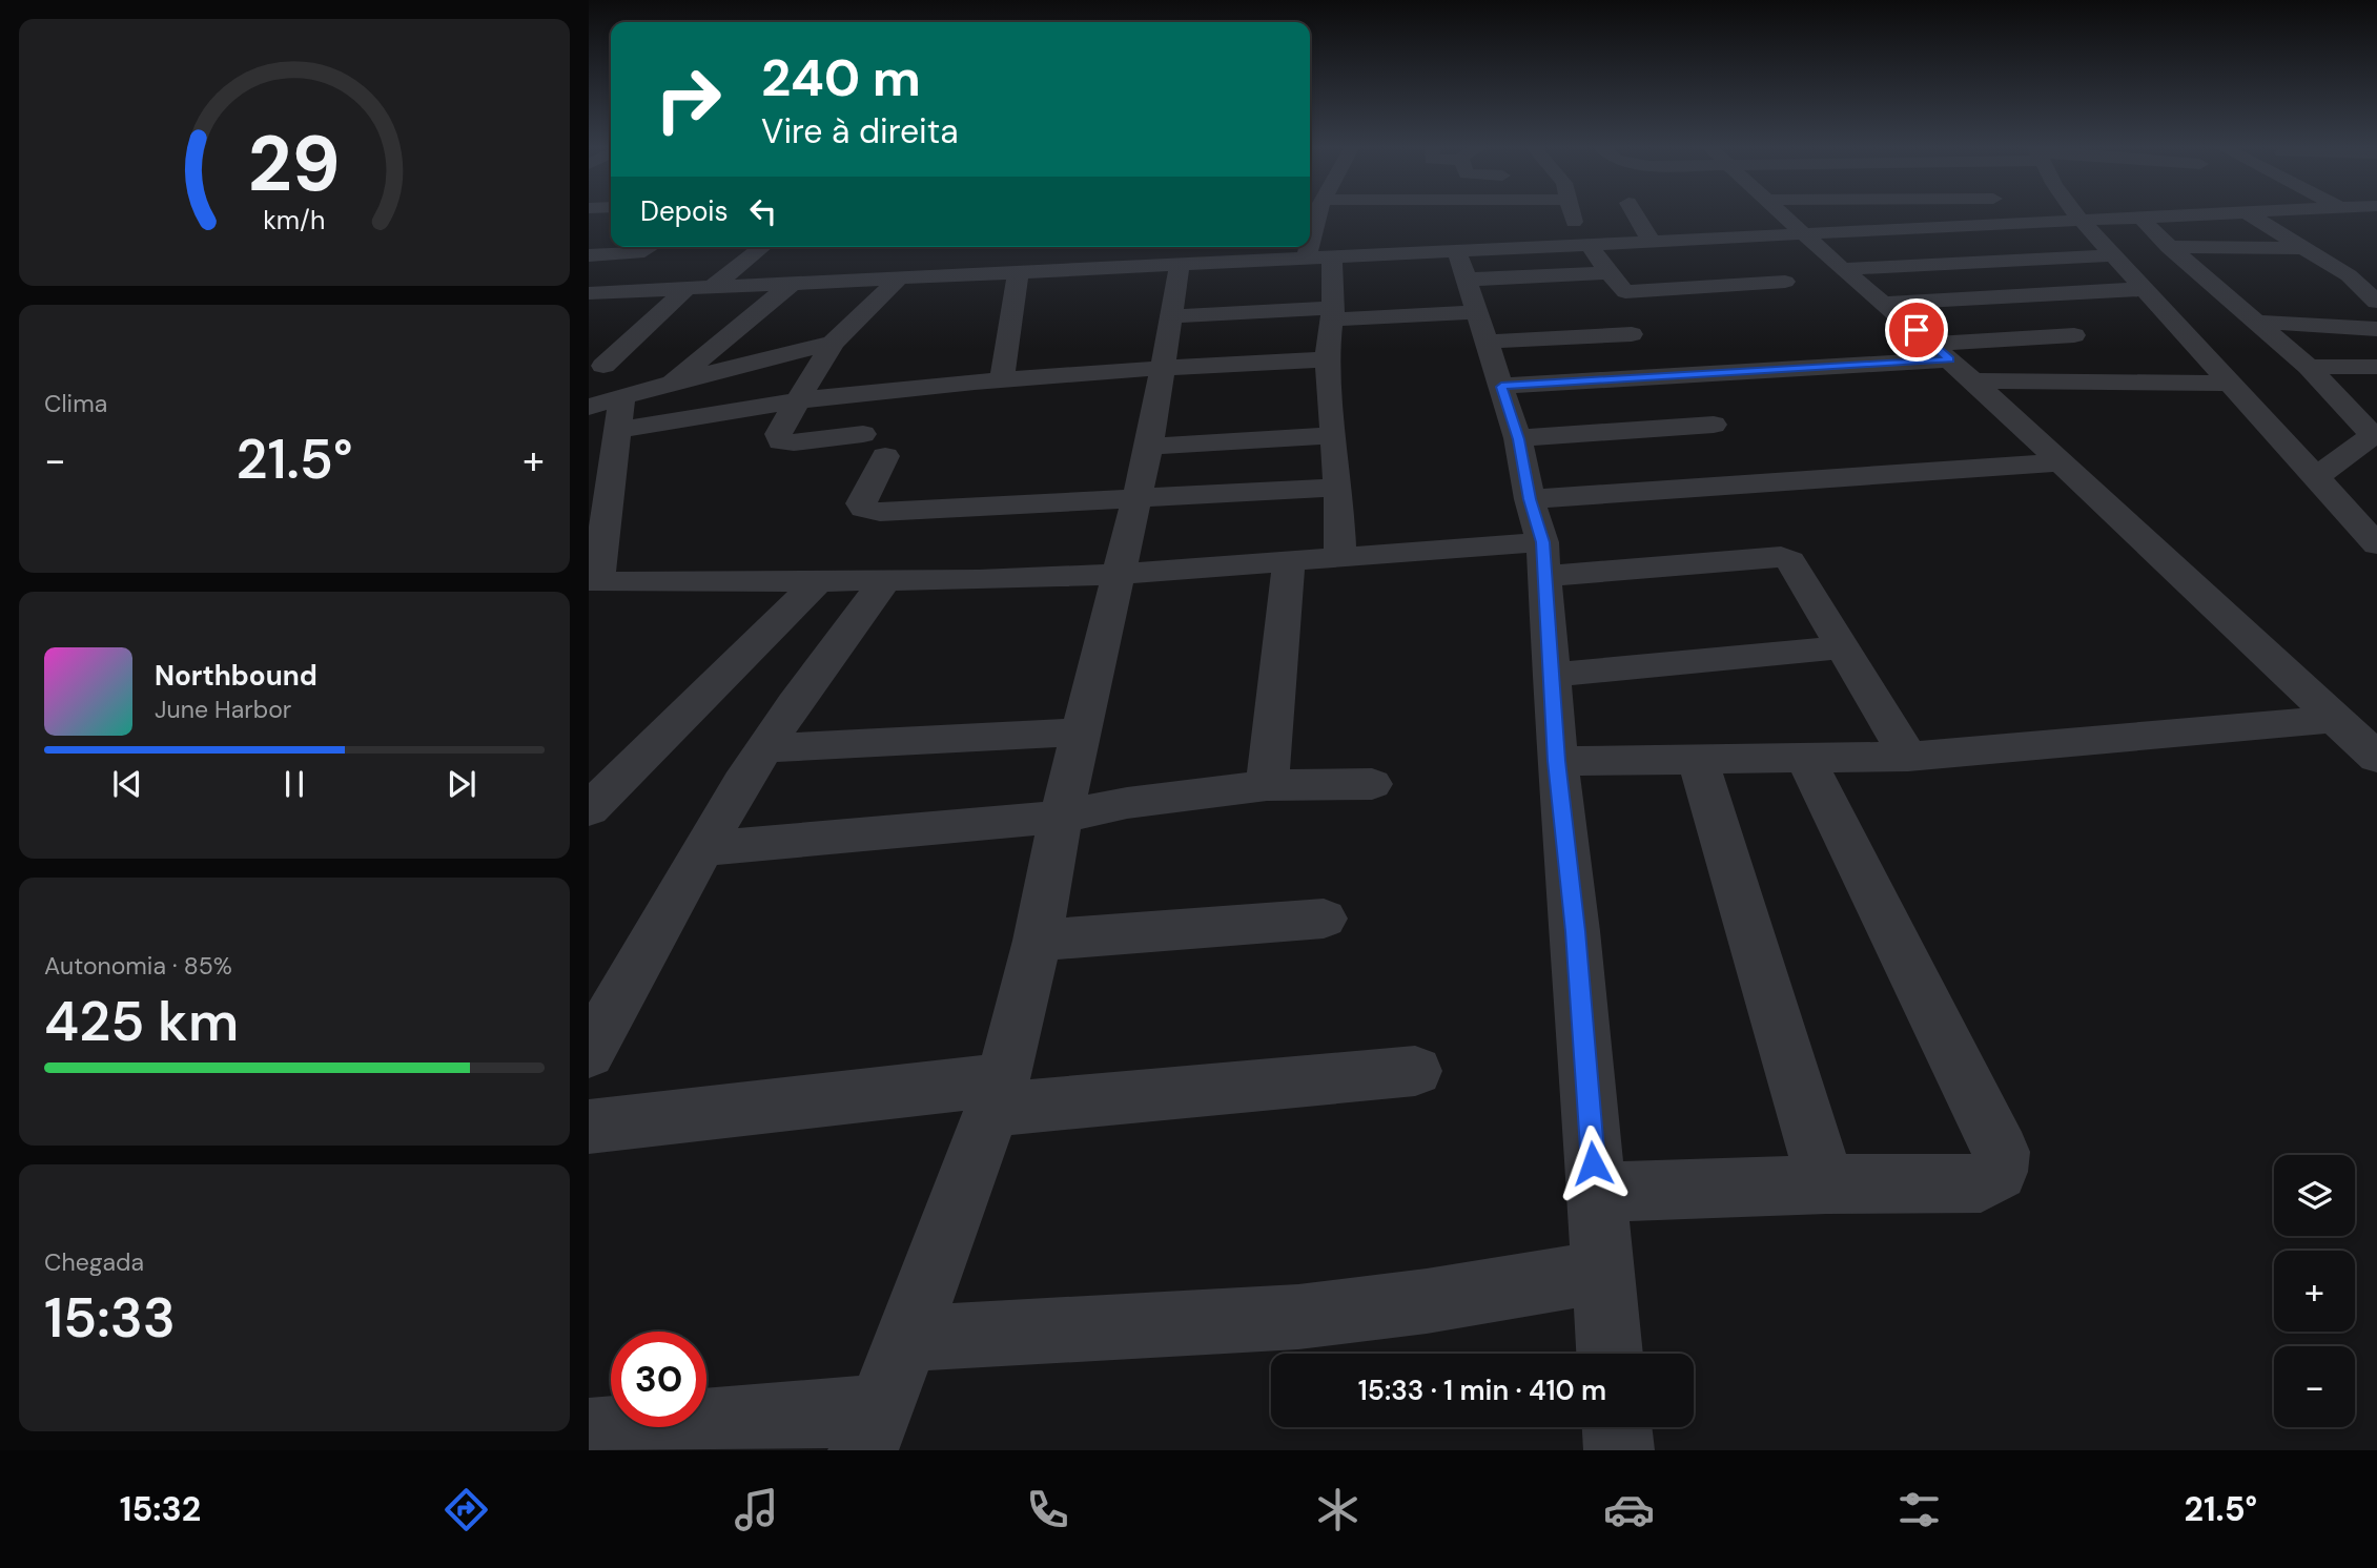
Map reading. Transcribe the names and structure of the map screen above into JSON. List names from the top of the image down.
{
  "page": {
    "turn": ["240 m", "Vire à direita"],
    "then": "Depois",
    "tile": [
      "Clima",
      ["Autonomia · 85%", "425 km"],
      ["Chegada", "15:33"]
    ],
    "heat": ["−", "21.5°", "+"],
    "song": ["Northbound", "June Harbor"],
    "map_buttons": ["+", "−"],
    "limit": "30",
    "trip": "15:33 · 1 min · 410 m",
    "tabs": ["15:32", "21.5°"],
    "gauge": ["29", "km/h"]
  }
}
